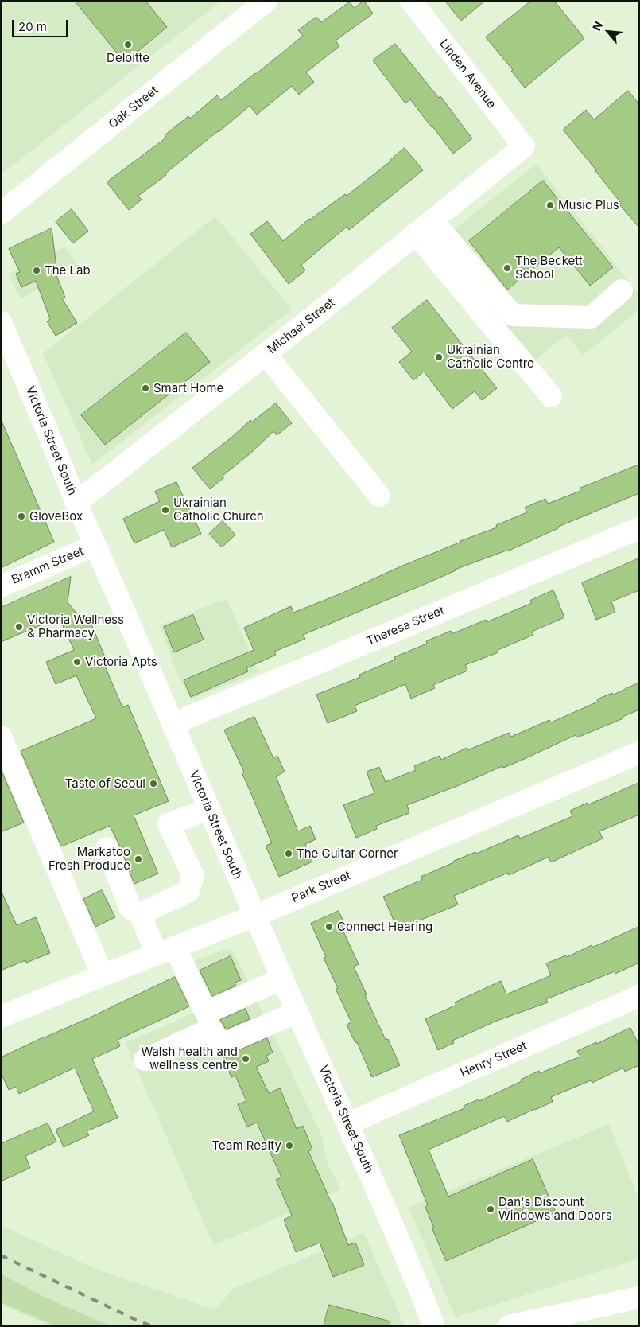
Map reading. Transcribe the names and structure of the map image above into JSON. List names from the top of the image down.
{
  "streets": {
    "street": [
      "Linden Avenue",
      "Oak Street",
      "Michael Street",
      "Victoria Street South",
      "Bramm Street",
      "Theresa Street",
      "Park Street",
      "Henry Street"
    ]
  },
  "crossings": [
    ["Linden Avenue", "Michael Street"],
    ["Michael Street", "Victoria Street South"],
    ["Victoria Street South", "Bramm Street"],
    ["Victoria Street South", "Theresa Street"],
    ["Victoria Street South", "Park Street"],
    ["Victoria Street South", "Henry Street"]
  ],
  "places": [
    "Deloitte",
    "Music Plus",
    "The Beckett School",
    "The Lab",
    "Ukrainian Catholic Centre",
    "Smart Home",
    "Ukrainian Catholic Church",
    "GloveBox",
    "Victoria Wellness & Pharmacy",
    "Victoria Apts",
    "Taste of Seoul",
    "The Guitar Corner",
    "Markatoo Fresh Produce",
    "Connect Hearing",
    "Walsh health and wellness centre",
    "Team Realty",
    "Dan's Discount Windows and Doors"
  ],
  "scale_bar": "20 m",
  "north": "top left"
}
